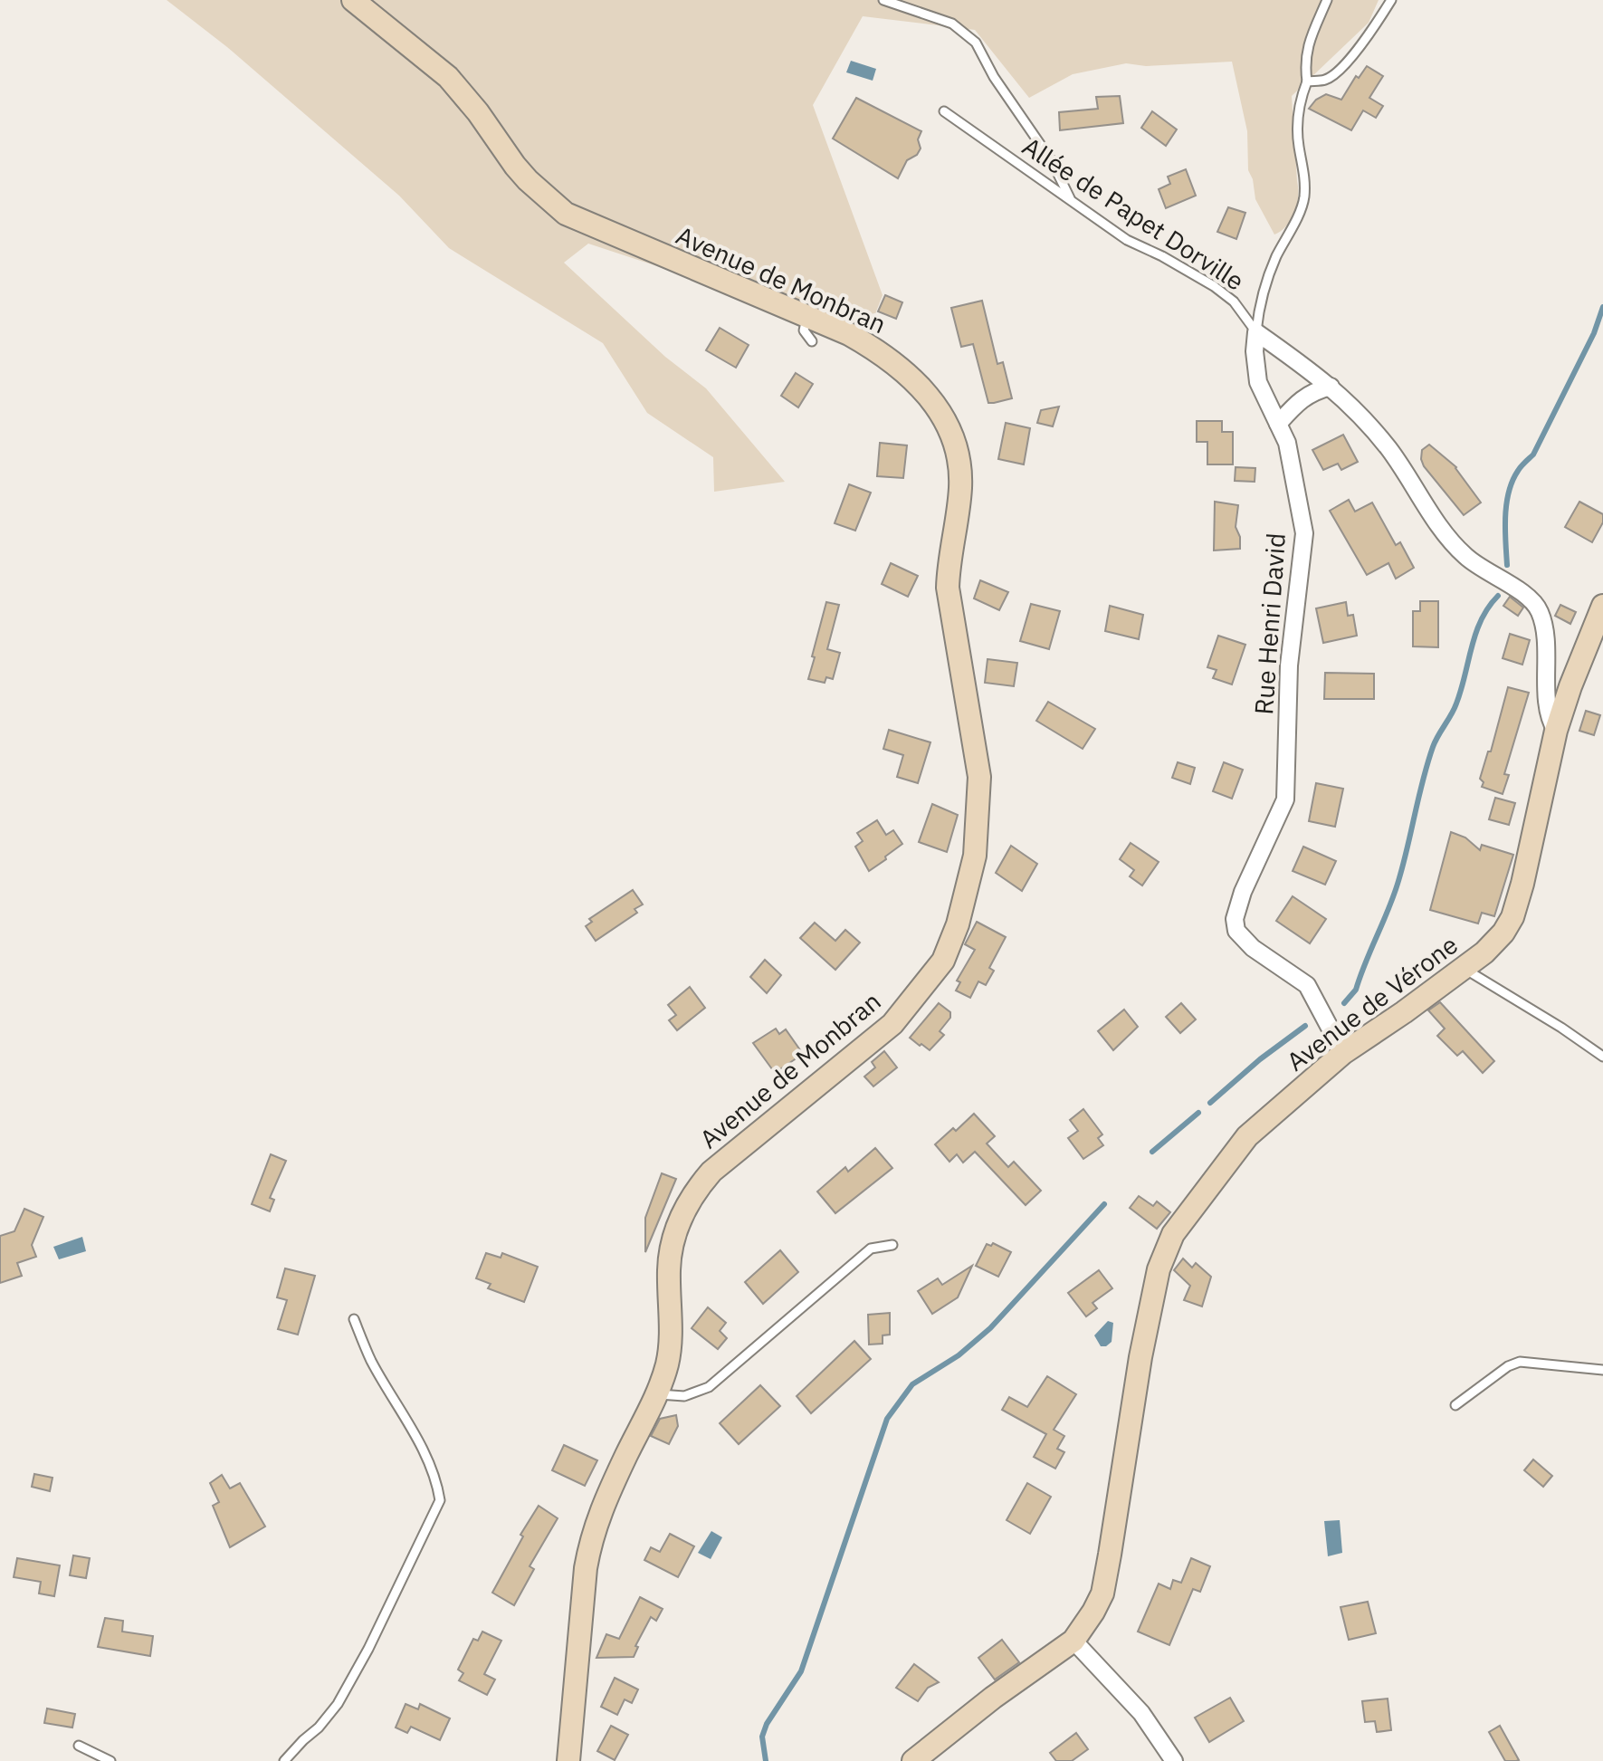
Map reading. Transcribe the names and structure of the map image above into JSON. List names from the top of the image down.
{
  "streets": {
    "street": ["Avenue de Monbran", "Rue Henri David", "Avenue de Vérone"],
    "lane": ["Allée de Papet Dorville"]
  },
  "crossings": [
    ["Allée de Papet Dorville", "Rue Henri David"],
    ["Rue Henri David", "Avenue de Vérone"]
  ]
}
